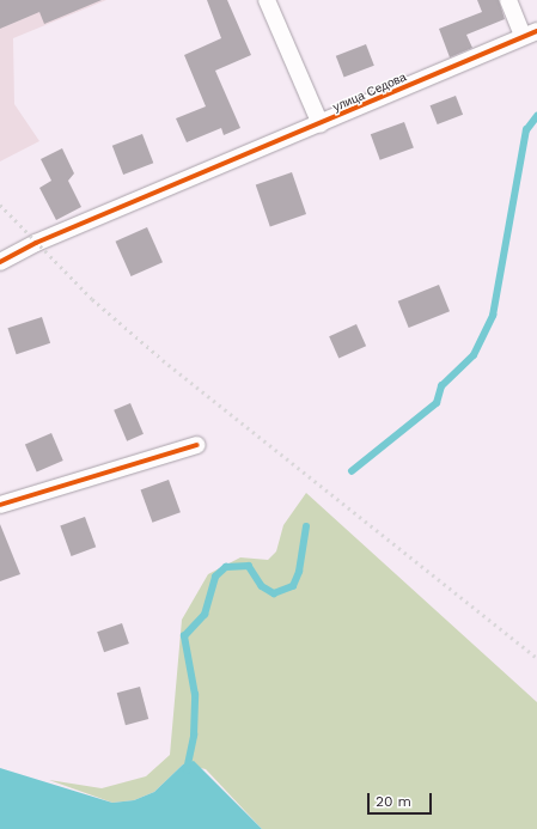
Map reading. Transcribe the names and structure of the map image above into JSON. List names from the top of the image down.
{
  "streets": {
    "street": ["улица Седова"]
  },
  "scale_bar": "20 m"
}
